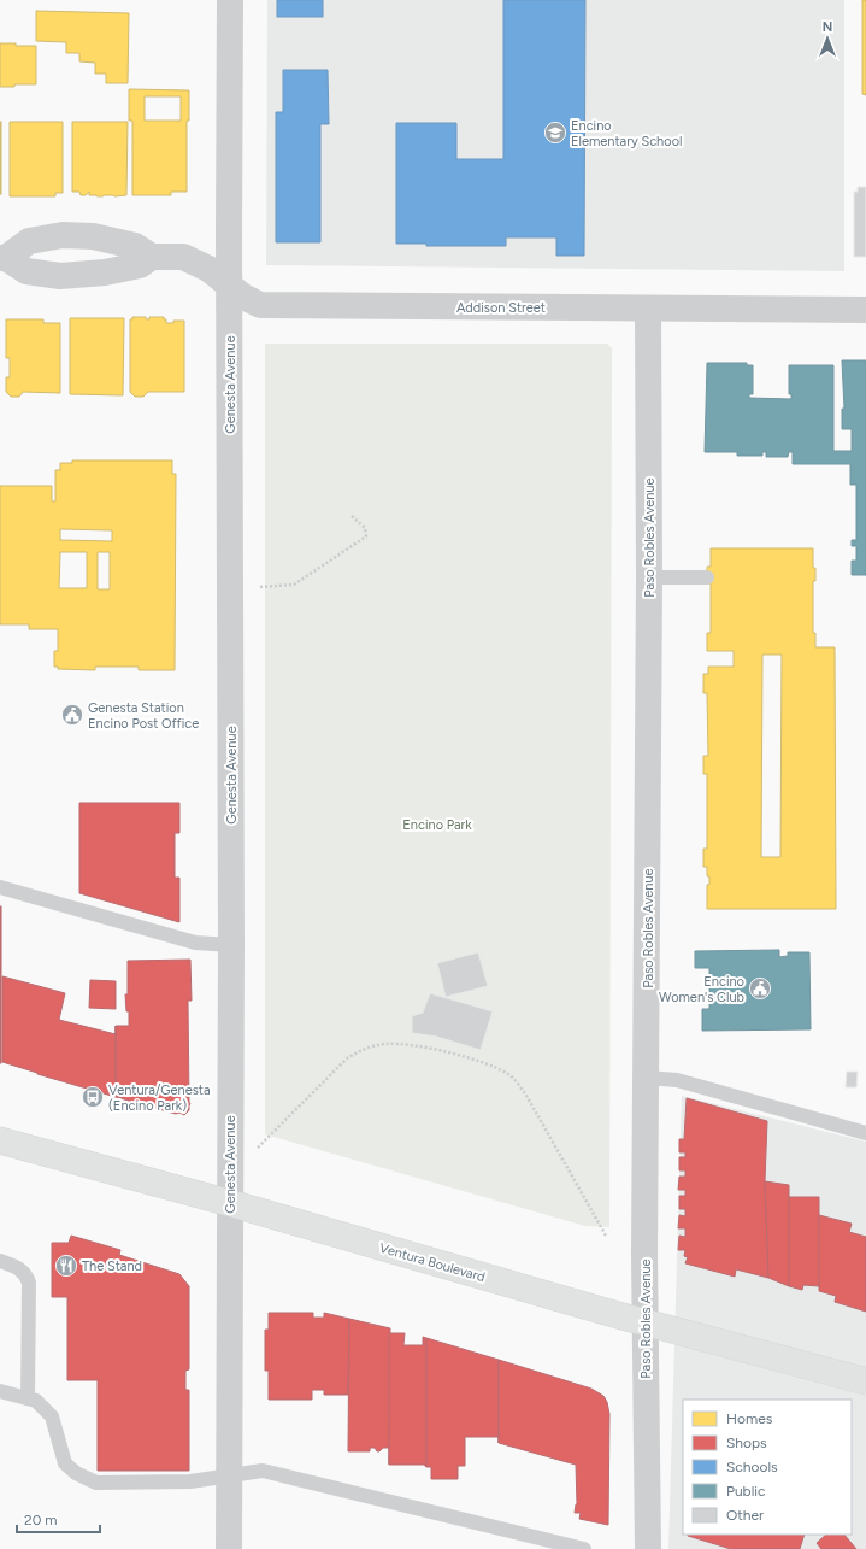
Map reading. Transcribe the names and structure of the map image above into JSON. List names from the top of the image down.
{
  "streets": {
    "main road": ["Ventura Boulevard"],
    "street": ["Addison Street", "Genesta Avenue", "Paso Robles Avenue"]
  },
  "crossings": [
    ["Addison Street", "Genesta Avenue"],
    ["Addison Street", "Paso Robles Avenue"],
    ["Genesta Avenue", "Ventura Boulevard"],
    ["Paso Robles Avenue", "Ventura Boulevard"]
  ],
  "parks": ["Encino Park"],
  "places": {
    "school or university": ["Encino Elementary School"],
    "public building": ["Genesta Station Encino Post Office", "Encino Women's Club"],
    "bus stop": ["Ventura/Genesta (Encino Park)"],
    "restaurant": ["The Stand"]
  },
  "legend": [
    "Homes",
    "Shops",
    "Schools",
    "Public",
    "Other"
  ],
  "scale_bar": "20 m",
  "north": "top"
}
